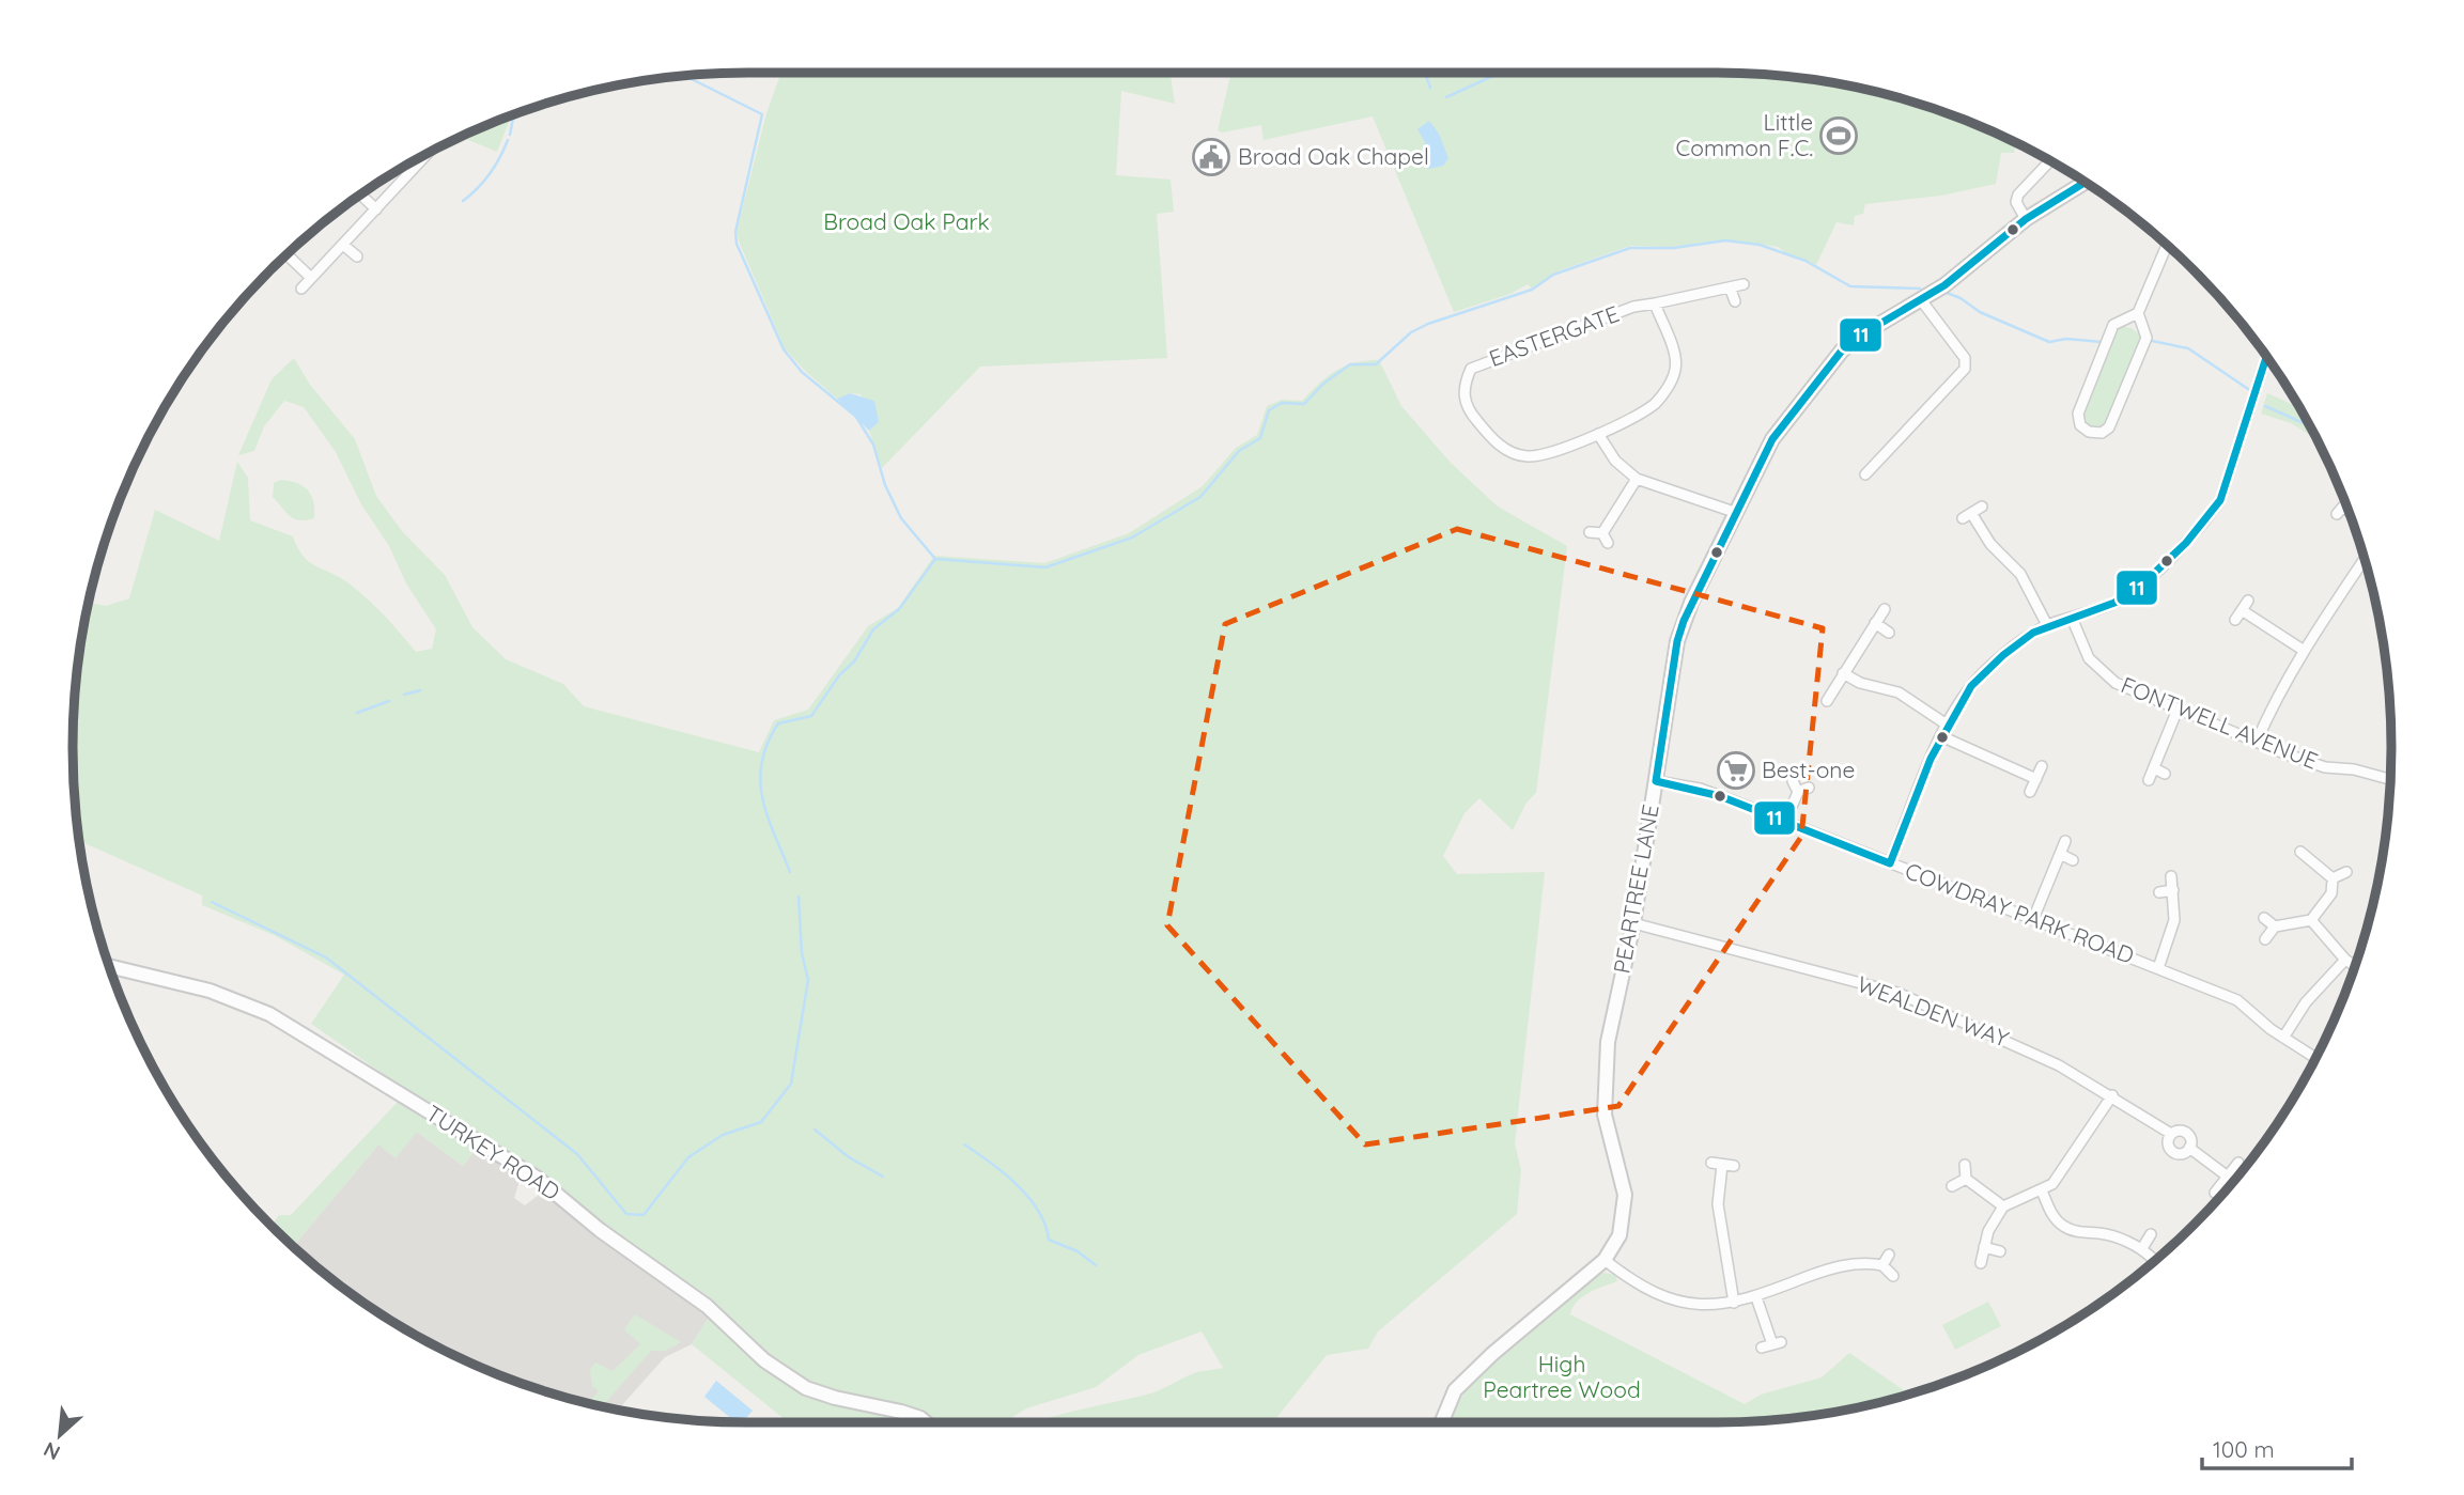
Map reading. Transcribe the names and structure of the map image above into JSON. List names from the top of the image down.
{
  "streets": {
    "street": [
      "EASTERGATE",
      "FONTWELL AVENUE",
      "PEARTREE LANE",
      "COWDRAY PARK ROAD",
      "WEALDEN WAY",
      "TURKEY ROAD"
    ]
  },
  "crossings": [
    ["PEARTREE LANE", "COWDRAY PARK ROAD"],
    ["PEARTREE LANE", "WEALDEN WAY"]
  ],
  "parks": ["Broad Oak Park", "High Peartree Wood"],
  "places": {
    "sports": ["Little Common F.C."],
    "public building": ["Broad Oak Chapel"],
    "supermarket": ["Best-one"]
  },
  "lines": ["transit line 11"],
  "scale_bar": "100 m",
  "north": "bottom left"
}
